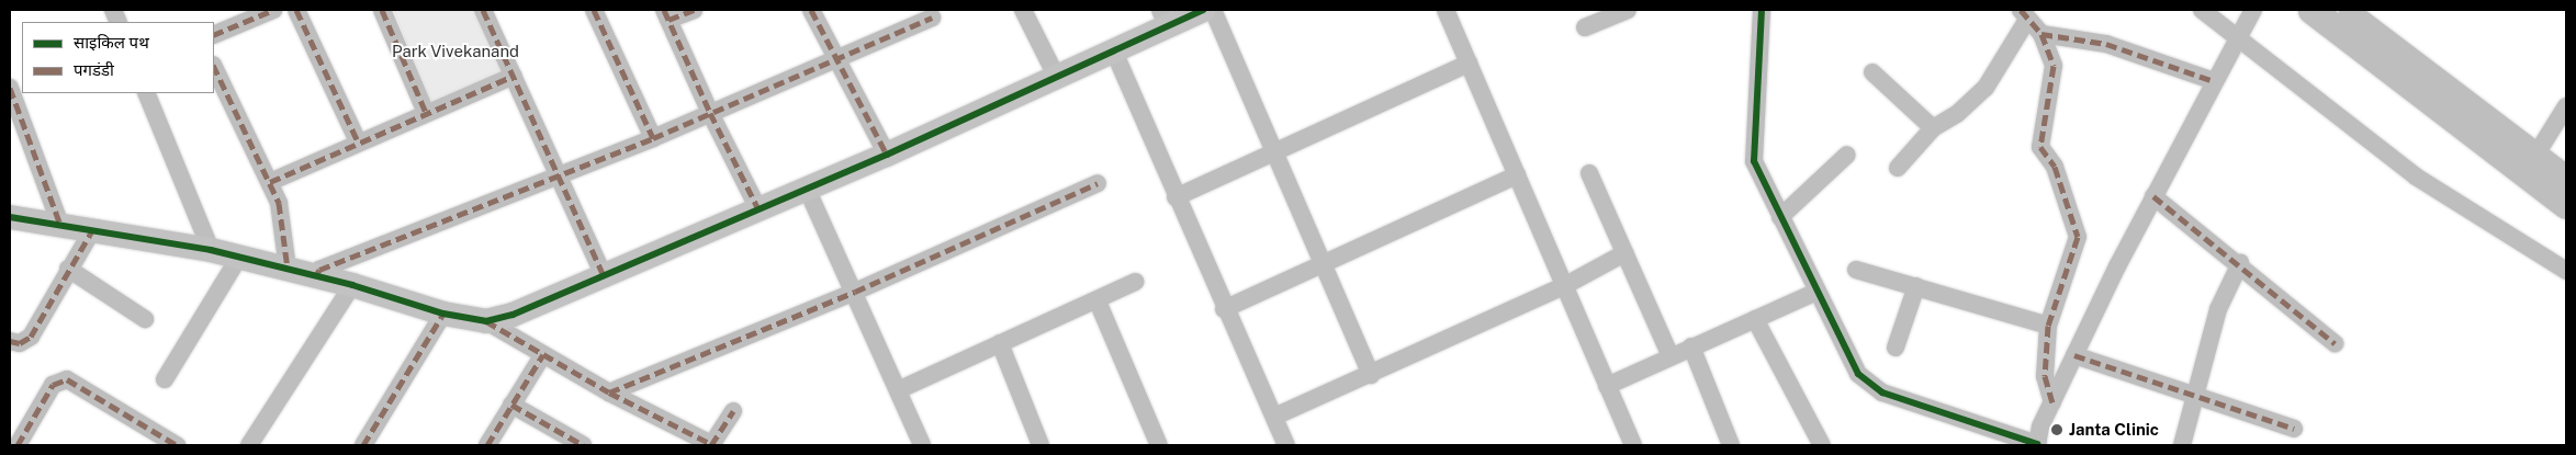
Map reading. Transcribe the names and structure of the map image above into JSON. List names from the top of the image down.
{
  "parks": ["Park Vivekanand"],
  "places": ["Janta Clinic"],
  "legend": ["साइकिल पथ", "पगडंडी"]
}
